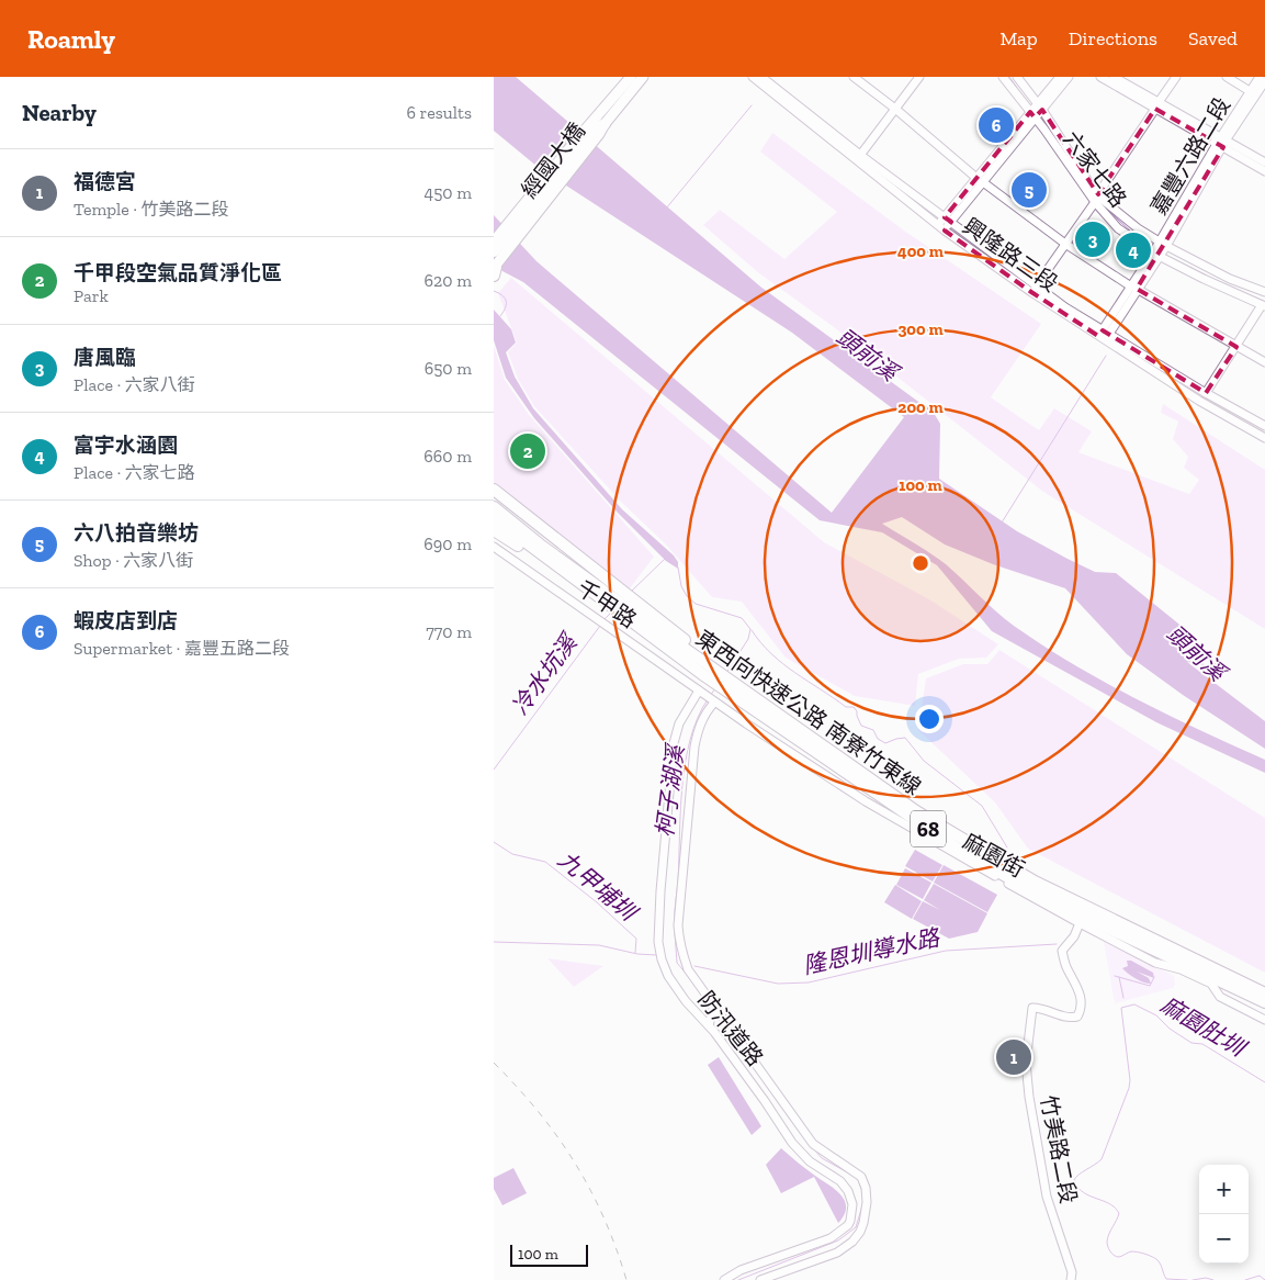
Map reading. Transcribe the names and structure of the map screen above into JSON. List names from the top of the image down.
{
  "streets": {
    "highway": ["東西向快速公路 南寮竹東線", "68"],
    "main road": ["經國大橋"],
    "street": [
      "嘉豐六路二段",
      "六家七路",
      "興隆路三段",
      "千甲路",
      "麻園街",
      "防汛道路",
      "竹美路二段"
    ]
  },
  "crossings": [
    ["嘉豐六路二段", "六家七路"],
    ["嘉豐六路二段", "興隆路三段"],
    ["千甲路", "麻園街"],
    ["千甲路", "防汛道路"],
    ["麻園街", "竹美路二段"]
  ],
  "water": [
    "頭前溪",
    "冷水坑溪",
    "柯子湖溪",
    "九甲埔圳",
    "隆恩圳導水路",
    "麻園肚圳"
  ],
  "scale_bar": "100 m",
  "page": {
    "header": "Roamly",
    "nav": ["Map", "Directions", "Saved"],
    "heading": ["Nearby", "6 results"],
    "pins": [
      "6",
      "5",
      "3",
      "4",
      "2",
      "1"
    ],
    "list": [
      {
        "mark": "1",
        "name": "福德宮",
        "note": "Temple · 竹美路二段",
        "value": "450 m"
      },
      {
        "mark": "2",
        "name": "千甲段空氣品質淨化區",
        "note": "Park",
        "value": "620 m"
      },
      {
        "mark": "3",
        "name": "唐風臨",
        "note": "Place · 六家八街",
        "value": "650 m"
      },
      {
        "mark": "4",
        "name": "富宇水涵園",
        "note": "Place · 六家七路",
        "value": "660 m"
      },
      {
        "mark": "5",
        "name": "六八拍音樂坊",
        "note": "Shop · 六家八街",
        "value": "690 m"
      },
      {
        "mark": "6",
        "name": "蝦皮店到店",
        "note": "Supermarket · 嘉豐五路二段",
        "value": "770 m"
      }
    ],
    "map_buttons": ["+", "−"],
    "scale": "100 m"
  },
  "rings": [
    "400 m",
    "300 m",
    "200 m",
    "100 m"
  ]
}
